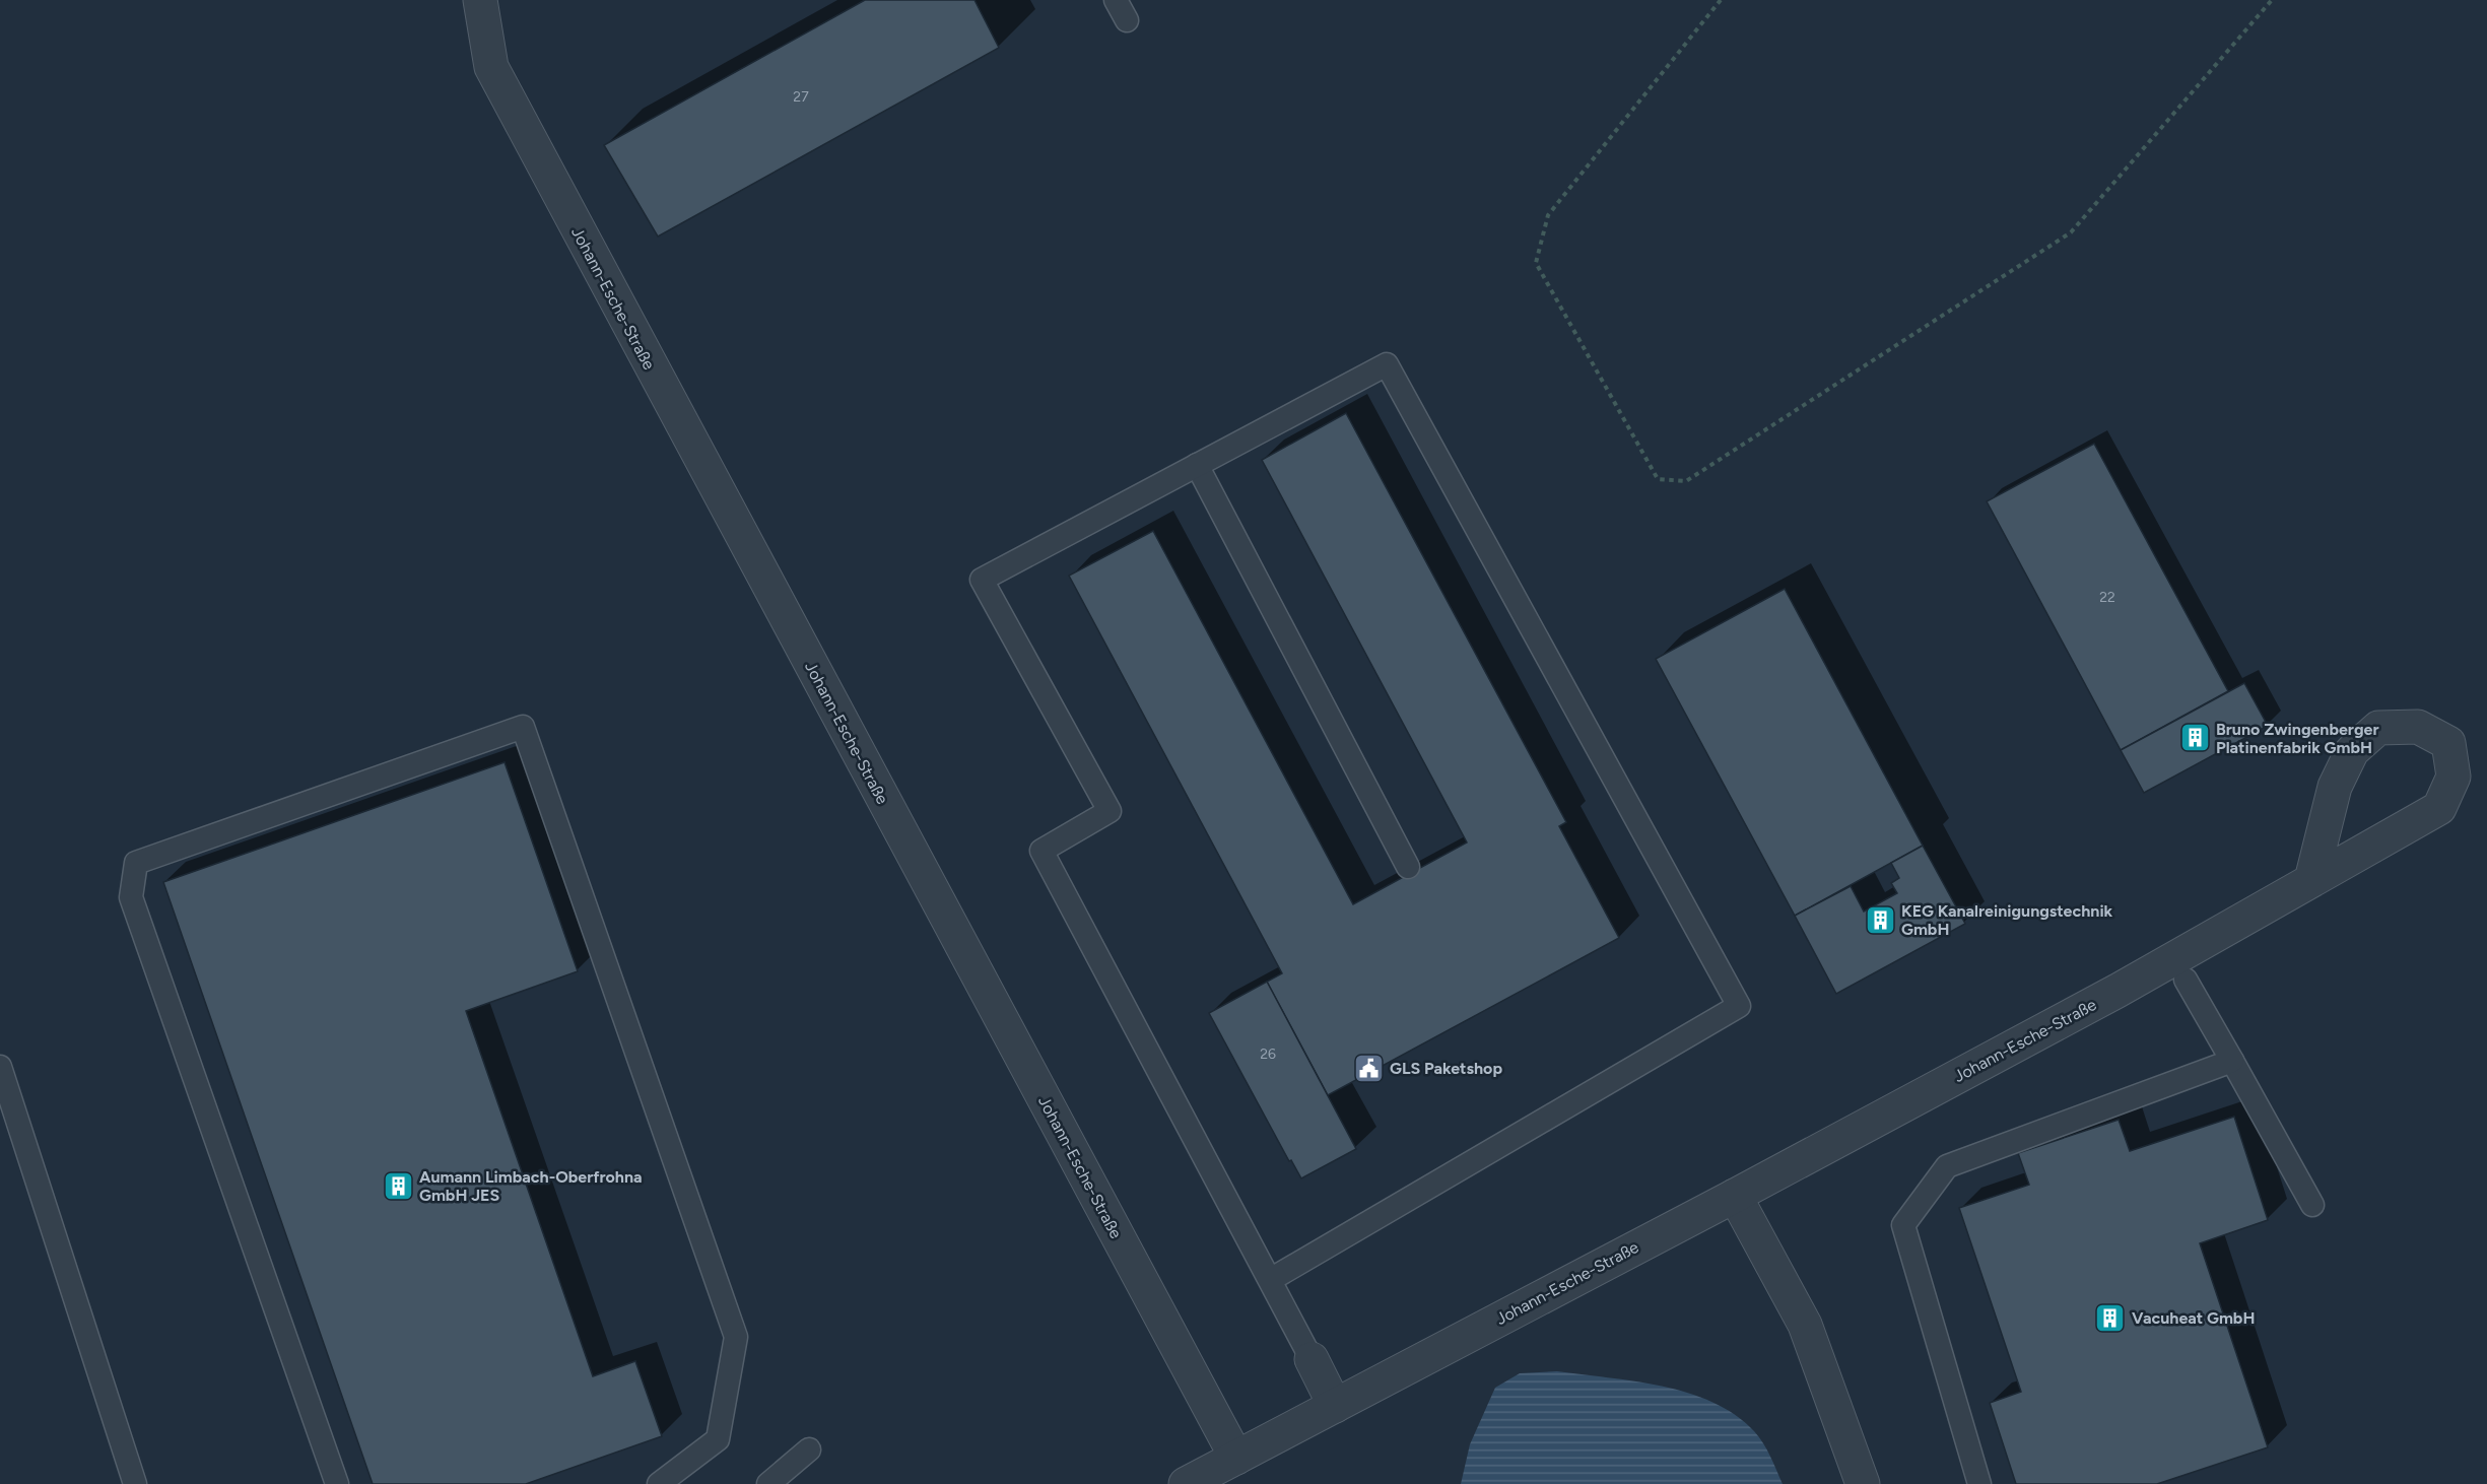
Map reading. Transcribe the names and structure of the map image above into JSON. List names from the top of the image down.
{
  "streets": {
    "street": ["Johann-Esche-Straße"]
  },
  "places": {
    "building": [
      "Bruno Zwingenberger Platinenfabrik GmbH",
      "KEG Kanalreinigungstechnik GmbH",
      "Aumann Limbach-Oberfrohna GmbH JES",
      "Vacuheat GmbH"
    ],
    "public building": ["GLS Paketshop"]
  },
  "house_numbers": ["27", "22", "26"]
}
